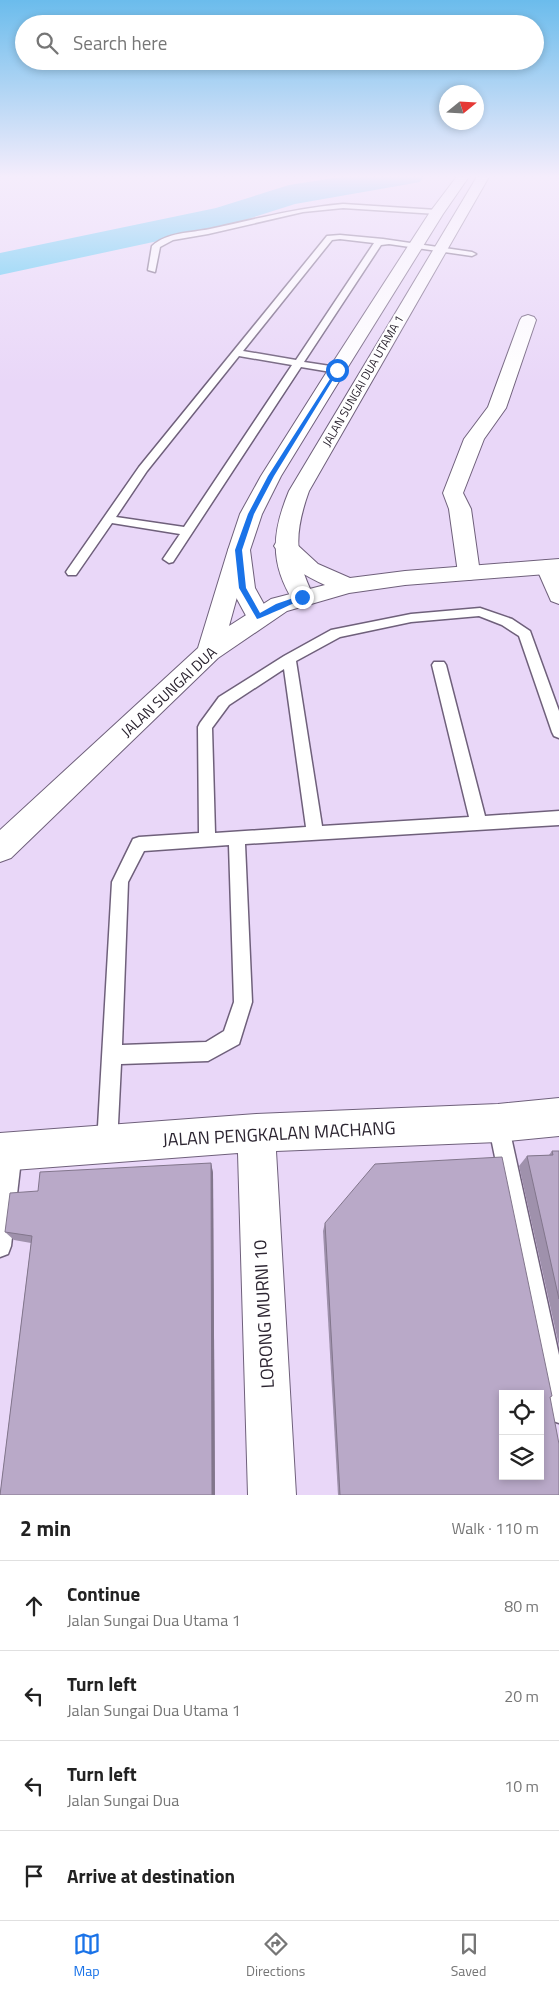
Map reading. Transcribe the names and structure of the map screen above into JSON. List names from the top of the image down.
{
  "streets": {
    "street": [
      "JALAN SUNGAI DUA UTAMA 1",
      "JALAN SUNGAI DUA",
      "JALAN PENGKALAN MACHANG",
      "LORONG MURNI 10"
    ]
  },
  "crossings": [
    ["JALAN SUNGAI DUA UTAMA 1", "JALAN SUNGAI DUA"],
    ["JALAN PENGKALAN MACHANG", "LORONG MURNI 10"]
  ],
  "north": "right",
  "page": {
    "search": "Search here",
    "heading": ["2 min", "Walk · 110 m"],
    "list": [
      ["Continue", "Jalan Sungai Dua Utama 1", "80 m"],
      ["Turn left", "Jalan Sungai Dua Utama 1", "20 m"],
      ["Turn left", "Jalan Sungai Dua", "10 m"],
      "Arrive at destination"
    ],
    "nav": ["Map", "Directions", "Saved"]
  }
}
